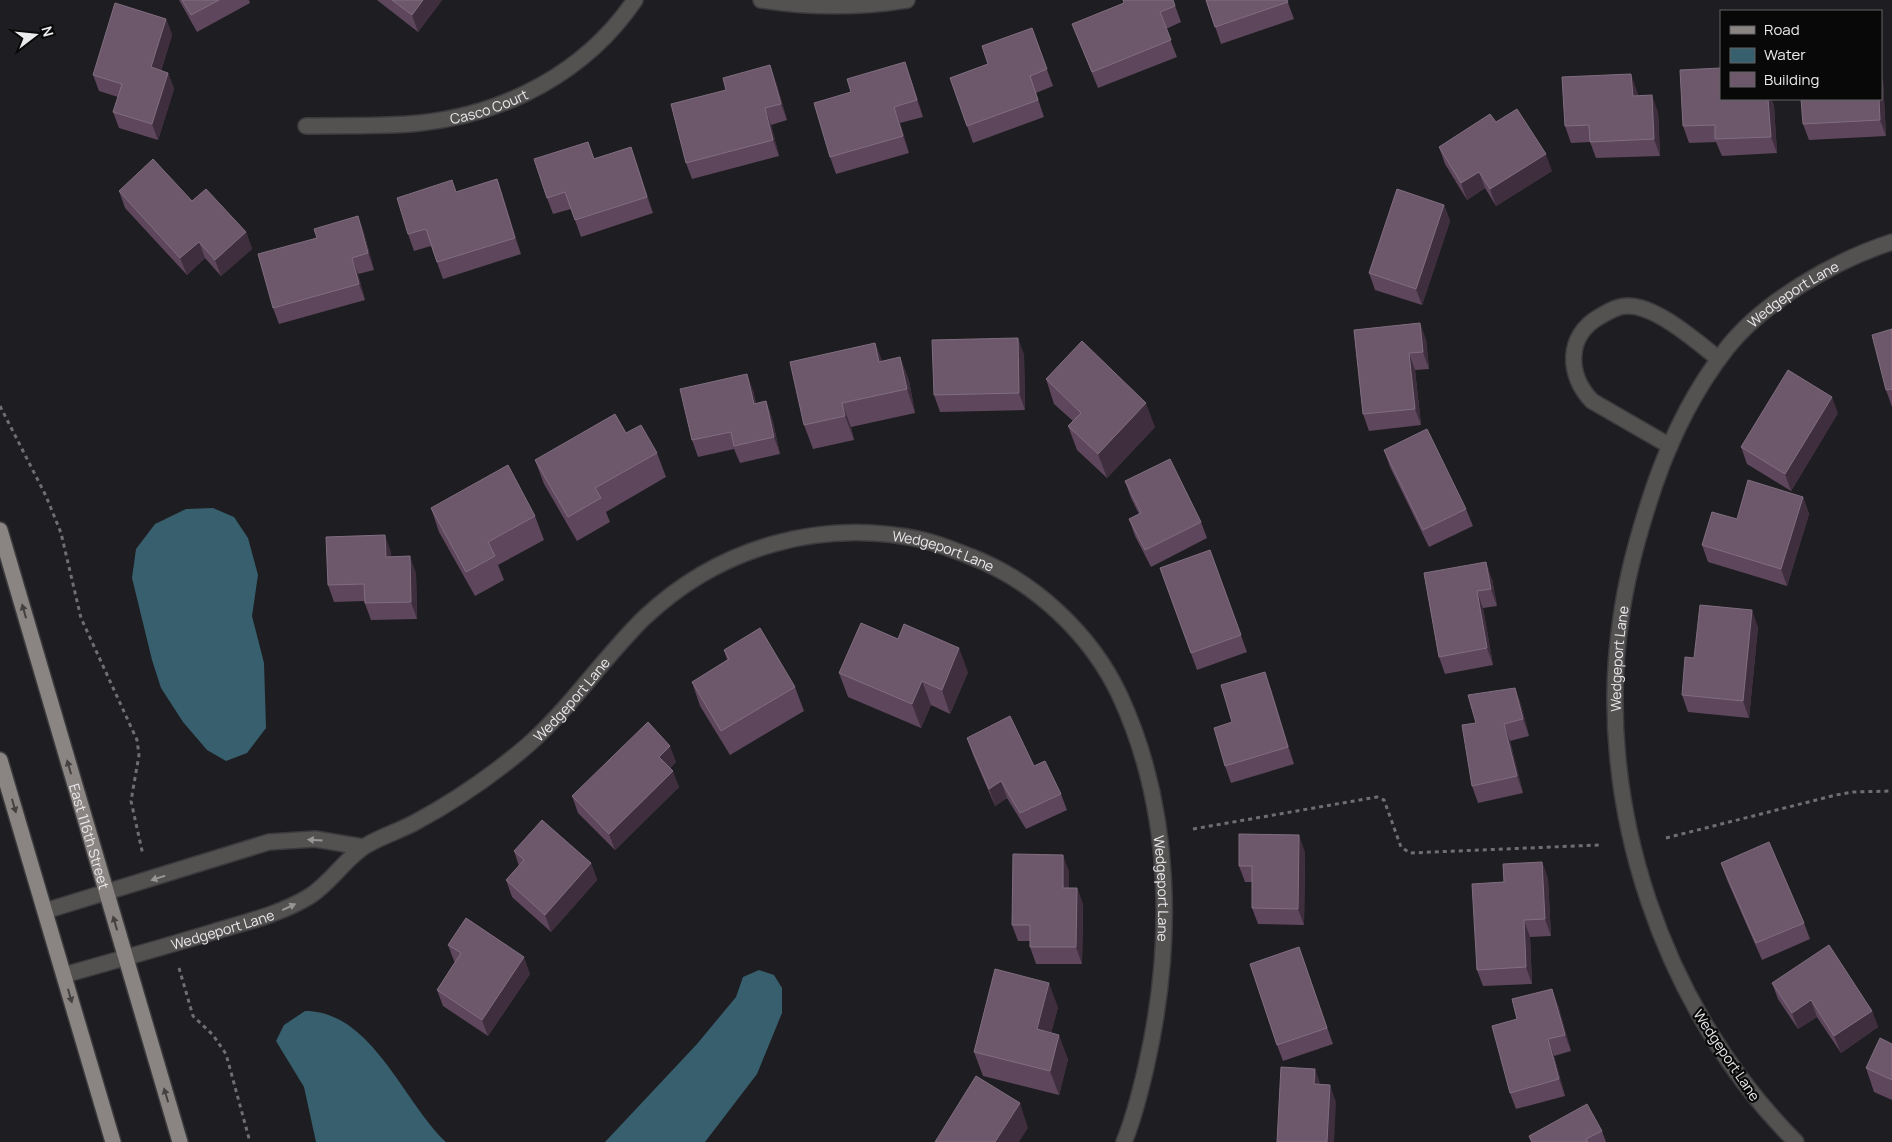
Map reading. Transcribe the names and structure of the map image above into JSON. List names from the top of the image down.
{
  "streets": {
    "main road": ["East 116th Street"],
    "street": ["Casco Court", "Wedgeport Lane"]
  },
  "crossings": [
    ["Wedgeport Lane", "East 116th Street"]
  ],
  "legend": ["Road", "Water", "Building"],
  "north": "right"
}
